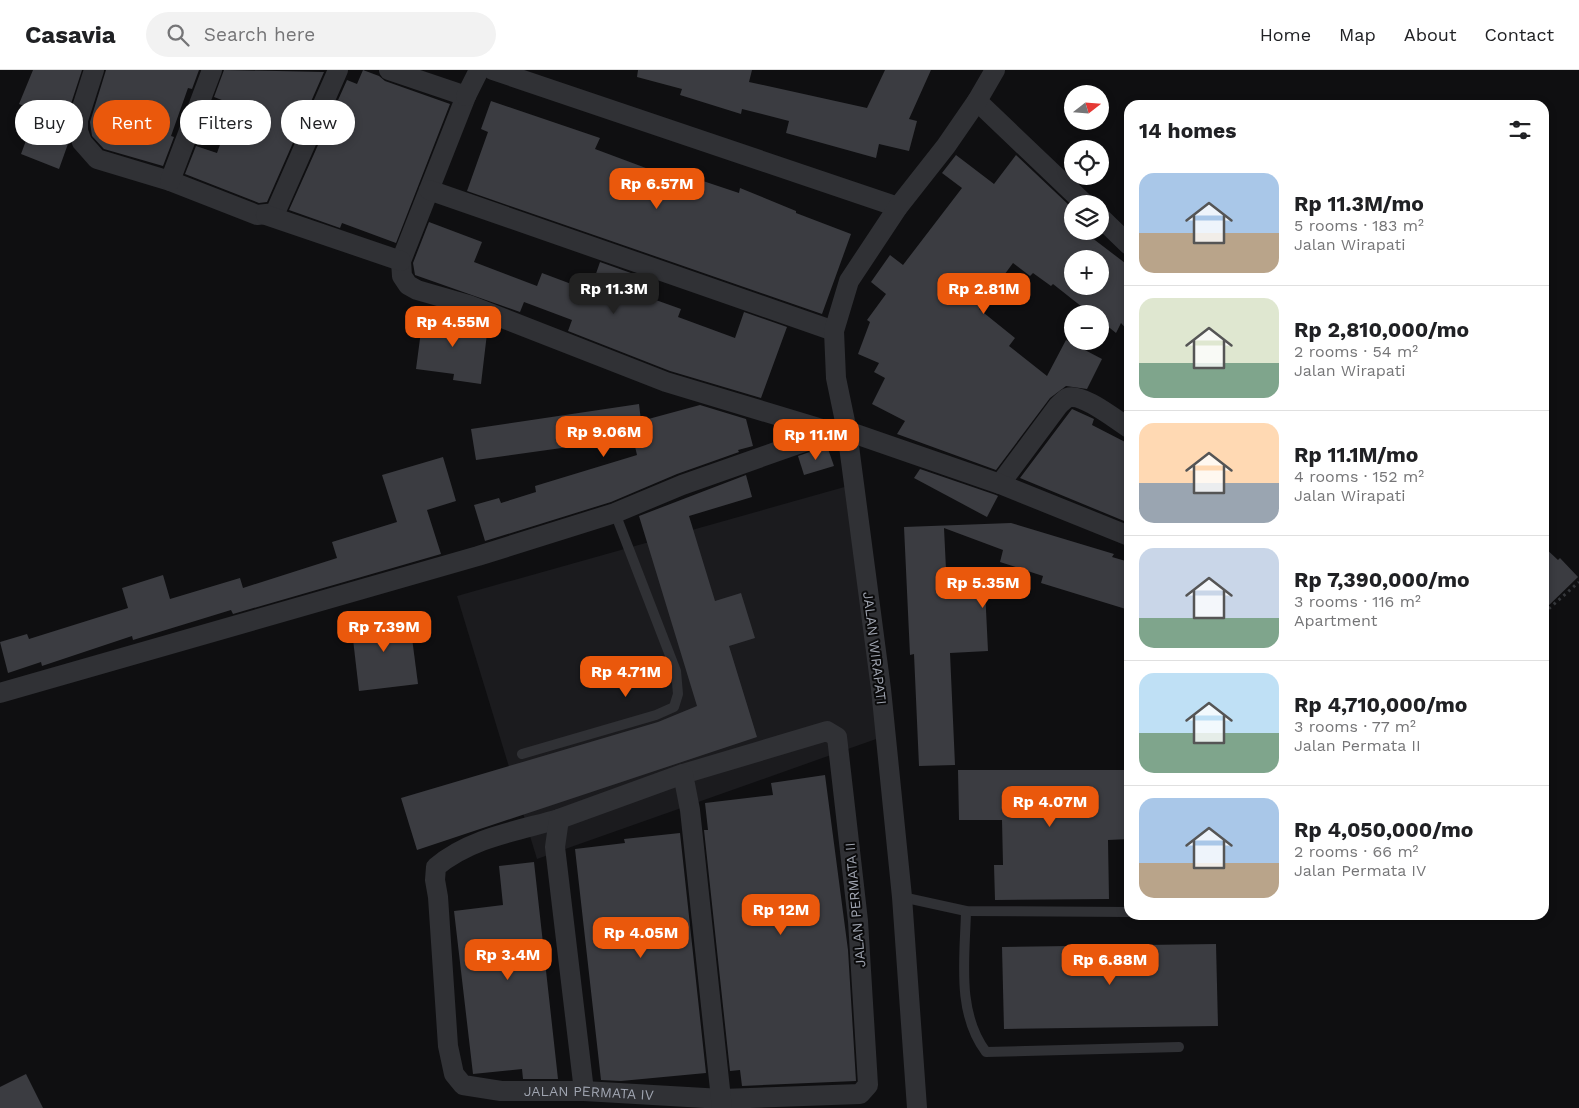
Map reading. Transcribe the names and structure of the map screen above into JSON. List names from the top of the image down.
{
  "streets": {
    "street": ["JALAN WIRAPATI", "JALAN PERMATA II", "JALAN PERMATA IV"]
  },
  "crossings": [
    ["JALAN PERMATA II", "JALAN PERMATA IV"]
  ],
  "north": "right",
  "page": {
    "header": "Casavia",
    "search": "Search here",
    "nav": [
      "Home",
      "Map",
      "About",
      "Contact"
    ],
    "map_buttons": ["+", "−"],
    "chip": [
      "Buy",
      "Rent",
      "Filters",
      "New"
    ],
    "heading": "14 homes",
    "list": [
      {
        "name": "Rp 11.3M/mo",
        "note": "5 rooms · 183 m² · Jalan Wirapati"
      },
      {
        "name": "Rp 2,810,000/mo",
        "note": "2 rooms · 54 m² · Jalan Wirapati"
      },
      {
        "name": "Rp 11.1M/mo",
        "note": "4 rooms · 152 m² · Jalan Wirapati"
      },
      {
        "name": "Rp 7,390,000/mo",
        "note": "3 rooms · 116 m² · Apartment"
      },
      {
        "name": "Rp 4,710,000/mo",
        "note": "3 rooms · 77 m² · Jalan Permata II"
      },
      {
        "name": "Rp 4,050,000/mo",
        "note": "2 rooms · 66 m² · Jalan Permata IV"
      }
    ],
    "price": [
      "Rp 6.57M",
      "Rp 11.3M",
      "Rp 2.81M",
      "Rp 4.55M",
      "Rp 9.06M",
      "Rp 11.1M",
      "Rp 5.35M",
      "Rp 7.39M",
      "Rp 4.71M",
      "Rp 4.07M",
      "Rp 12M",
      "Rp 4.05M",
      "Rp 3.4M",
      "Rp 6.88M"
    ]
  }
}
